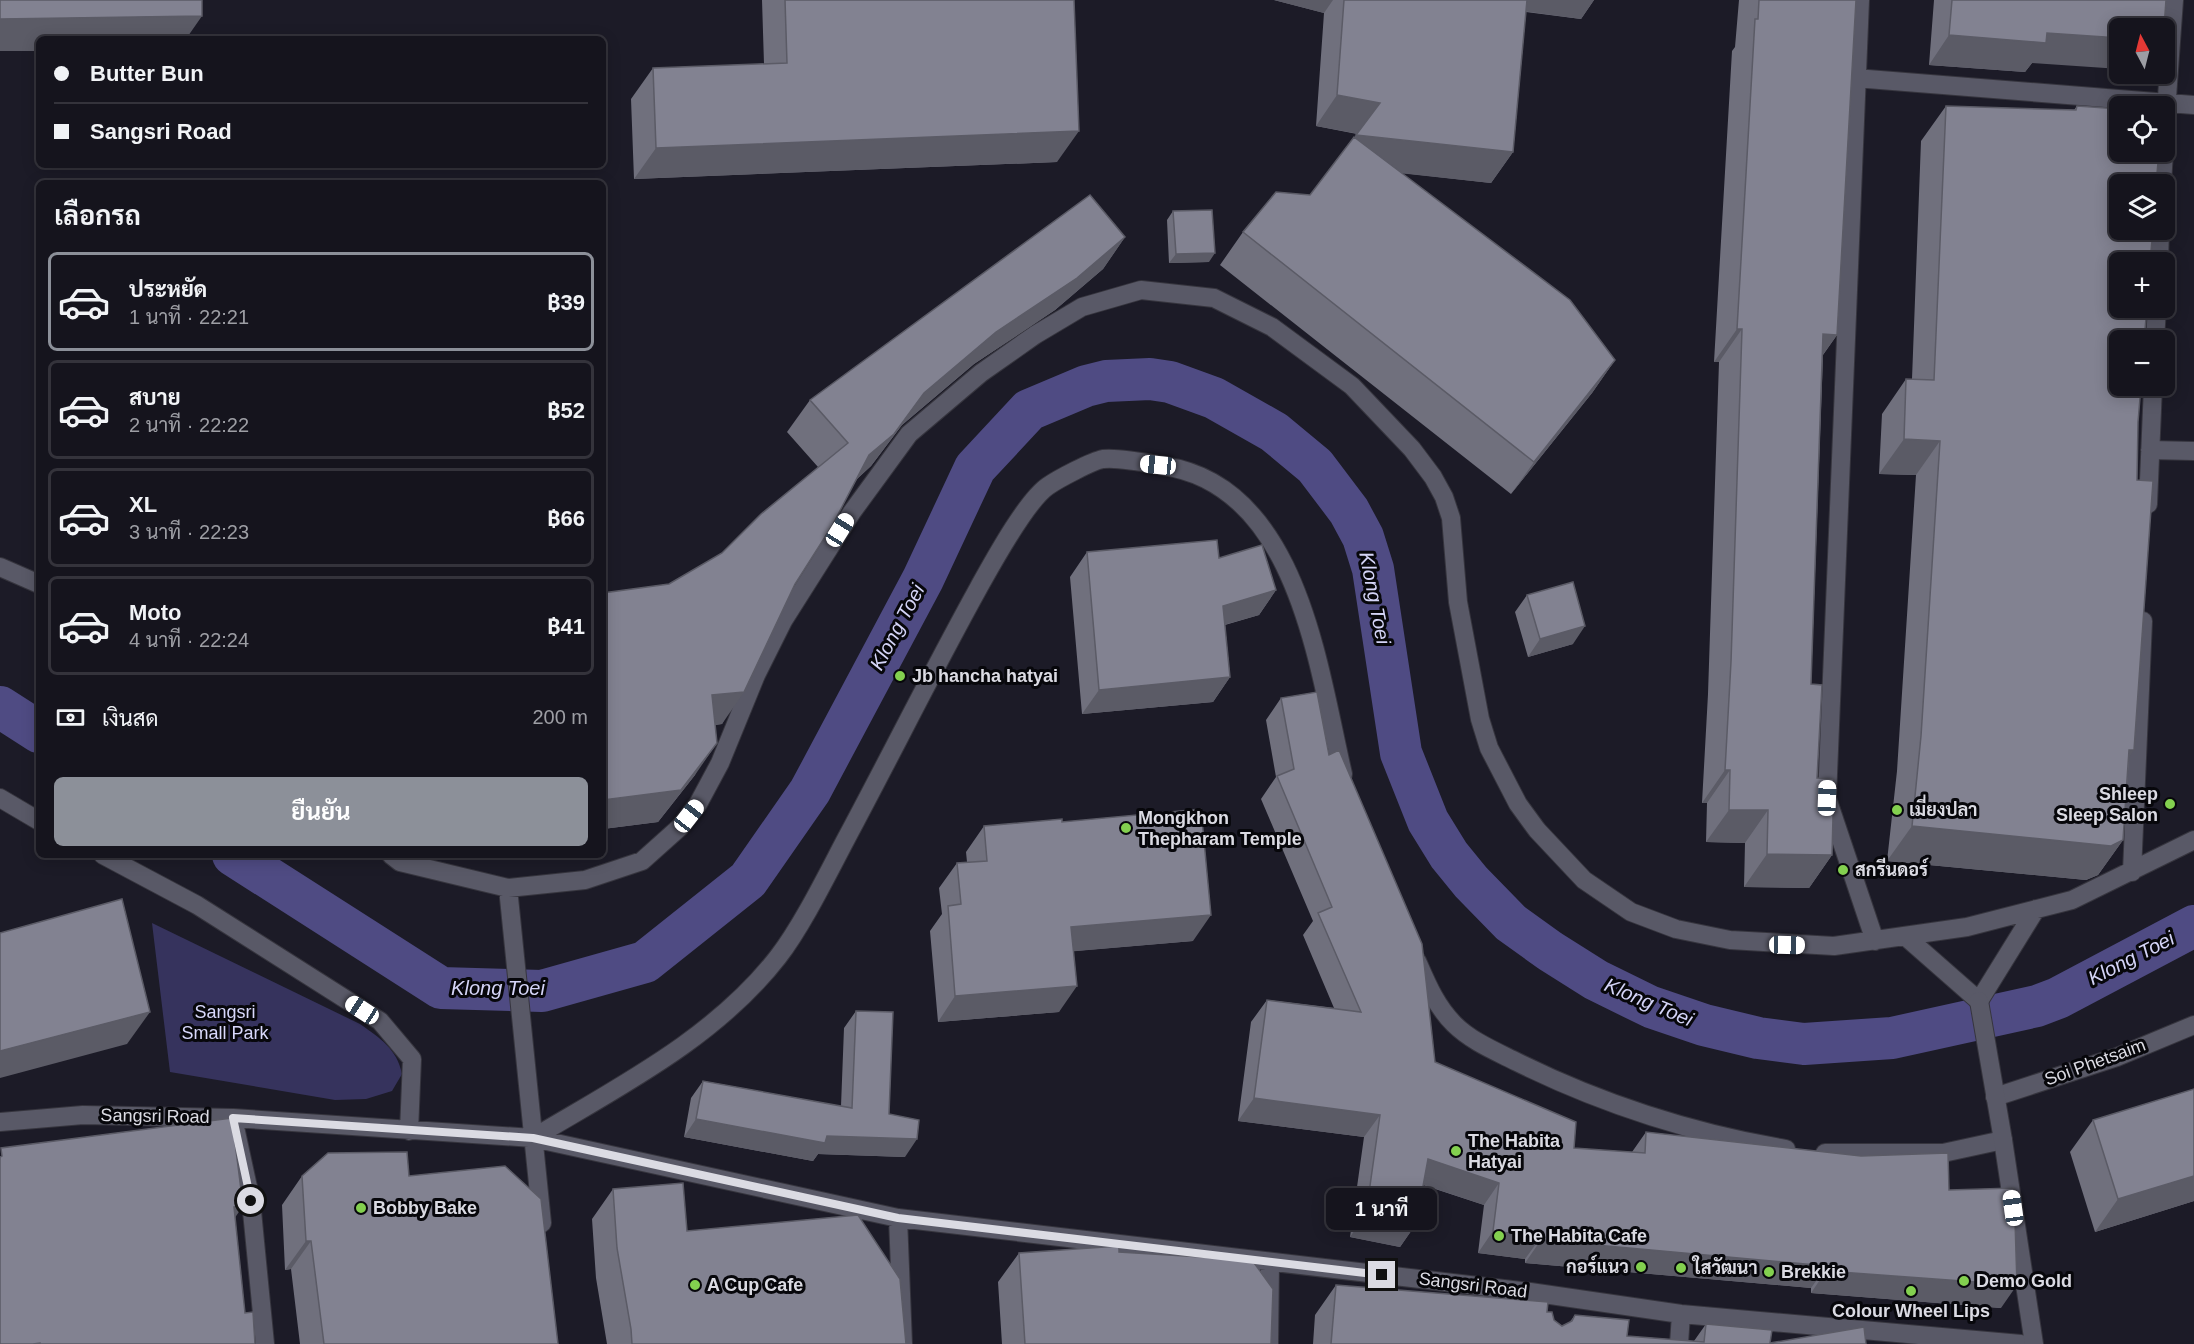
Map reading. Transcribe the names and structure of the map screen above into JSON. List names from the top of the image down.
{
  "streets": {
    "street": ["Soi Phetsaim", "Sangsri Road"]
  },
  "water": ["Klong Toei"],
  "parks": ["Sangsri Small Park"],
  "places": [
    "Jb hancha hatyai",
    "Shleep Sleep Salon",
    "เมี่ยงปลา",
    "Mongkhon Thepharam Temple",
    "สกรีนดอร์",
    "The Habita Hatyai",
    "Bobby Bake",
    "The Habita Cafe",
    "กอร์แนว",
    "ใสวัฒนา",
    "Brekkie",
    "Demo Gold",
    "A Cup Cafe",
    "Colour Wheel Lips"
  ],
  "north": "top",
  "page": {
    "map_buttons": ["+", "−"],
    "banner": ["Butter Bun", "Sangsri Road"],
    "heading": "เลือกรถ",
    "list": [
      {
        "name": "ประหยัด",
        "note": "1 นาที · 22:21",
        "value": "฿39"
      },
      {
        "name": "สบาย",
        "note": "2 นาที · 22:22",
        "value": "฿52"
      },
      {
        "name": "XL",
        "note": "3 นาที · 22:23",
        "value": "฿66"
      },
      {
        "name": "Moto",
        "note": "4 นาที · 22:24",
        "value": "฿41"
      }
    ],
    "pay": ["เงินสด", "200 m"],
    "buttons": "ยืนยัน",
    "bubble": "1 นาที"
  }
}
